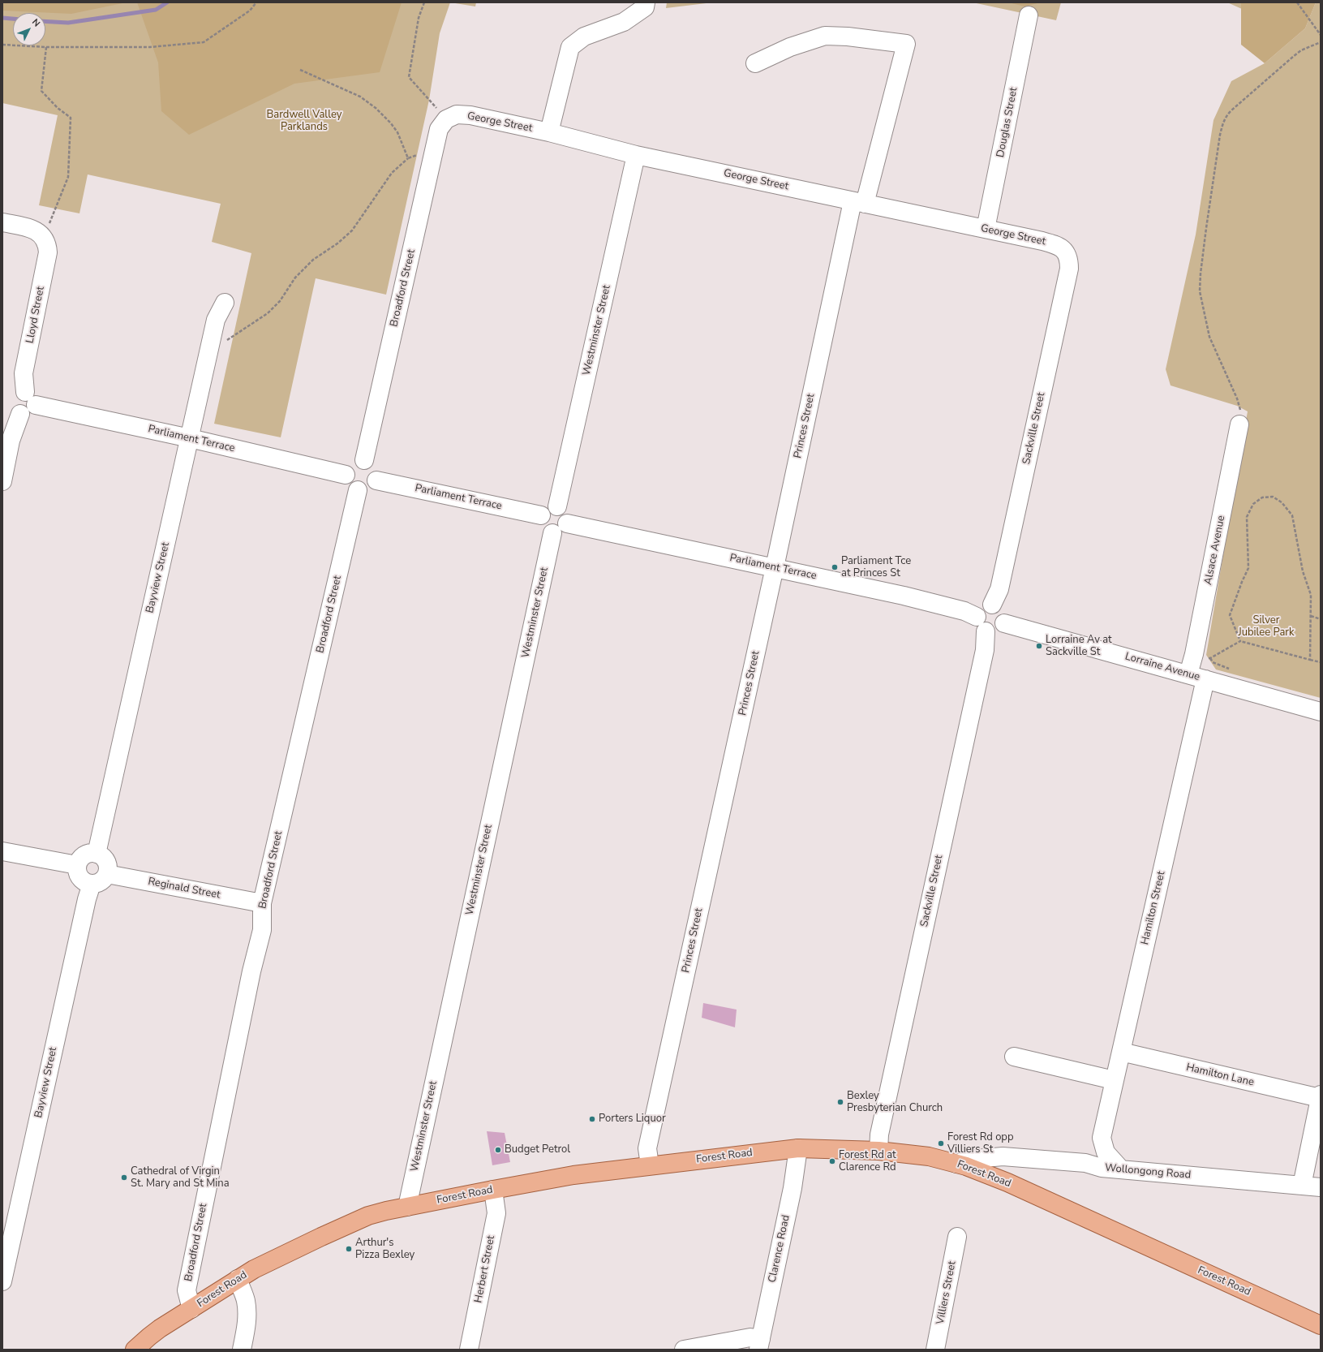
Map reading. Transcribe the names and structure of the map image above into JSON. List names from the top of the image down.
{
  "streets": {
    "main road": ["Forest Road"],
    "street": [
      "George Street",
      "Douglas Street",
      "Broadford Street",
      "Lloyd Street",
      "Westminster Street",
      "Princes Street",
      "Sackville Street",
      "Parliament Terrace",
      "Alsace Avenue",
      "Bayview Street",
      "Lorraine Avenue",
      "Reginald Street",
      "Hamilton Street",
      "Hamilton Lane",
      "Wollongong Road",
      "Clarence Road",
      "Herbert Street",
      "Villiers Street"
    ]
  },
  "crossings": [
    ["George Street", "Douglas Street"],
    ["George Street", "Broadford Street"],
    ["George Street", "Westminster Street"],
    ["George Street", "Princes Street"],
    ["George Street", "Sackville Street"],
    ["Broadford Street", "Parliament Terrace"],
    ["Broadford Street", "Reginald Street"],
    ["Broadford Street", "Forest Road"],
    ["Lloyd Street", "Parliament Terrace"],
    ["Westminster Street", "Parliament Terrace"],
    ["Westminster Street", "Forest Road"],
    ["Princes Street", "Parliament Terrace"],
    ["Princes Street", "Forest Road"],
    ["Sackville Street", "Parliament Terrace"],
    ["Sackville Street", "Lorraine Avenue"],
    ["Sackville Street", "Forest Road"],
    ["Parliament Terrace", "Bayview Street"],
    ["Parliament Terrace", "Lorraine Avenue"],
    ["Alsace Avenue", "Lorraine Avenue"],
    ["Bayview Street", "Reginald Street"],
    ["Lorraine Avenue", "Hamilton Street"],
    ["Hamilton Street", "Hamilton Lane"],
    ["Hamilton Street", "Wollongong Road"],
    ["Forest Road", "Wollongong Road"],
    ["Forest Road", "Clarence Road"],
    ["Forest Road", "Herbert Street"]
  ],
  "parks": ["Bardwell Valley Parklands", "Silver Jubilee Park"],
  "places": [
    "Parliament Tce at Princes St",
    "Lorraine Av at Sackville St",
    "Bexley Presbyterian Church",
    "Porters Liquor",
    "Forest Rd opp Villiers St",
    "Budget Petrol",
    "Forest Rd at Clarence Rd",
    "Cathedral of Virgin St. Mary and St Mina",
    "Arthur's Pizza Bexley"
  ],
  "north": "top right"
}
